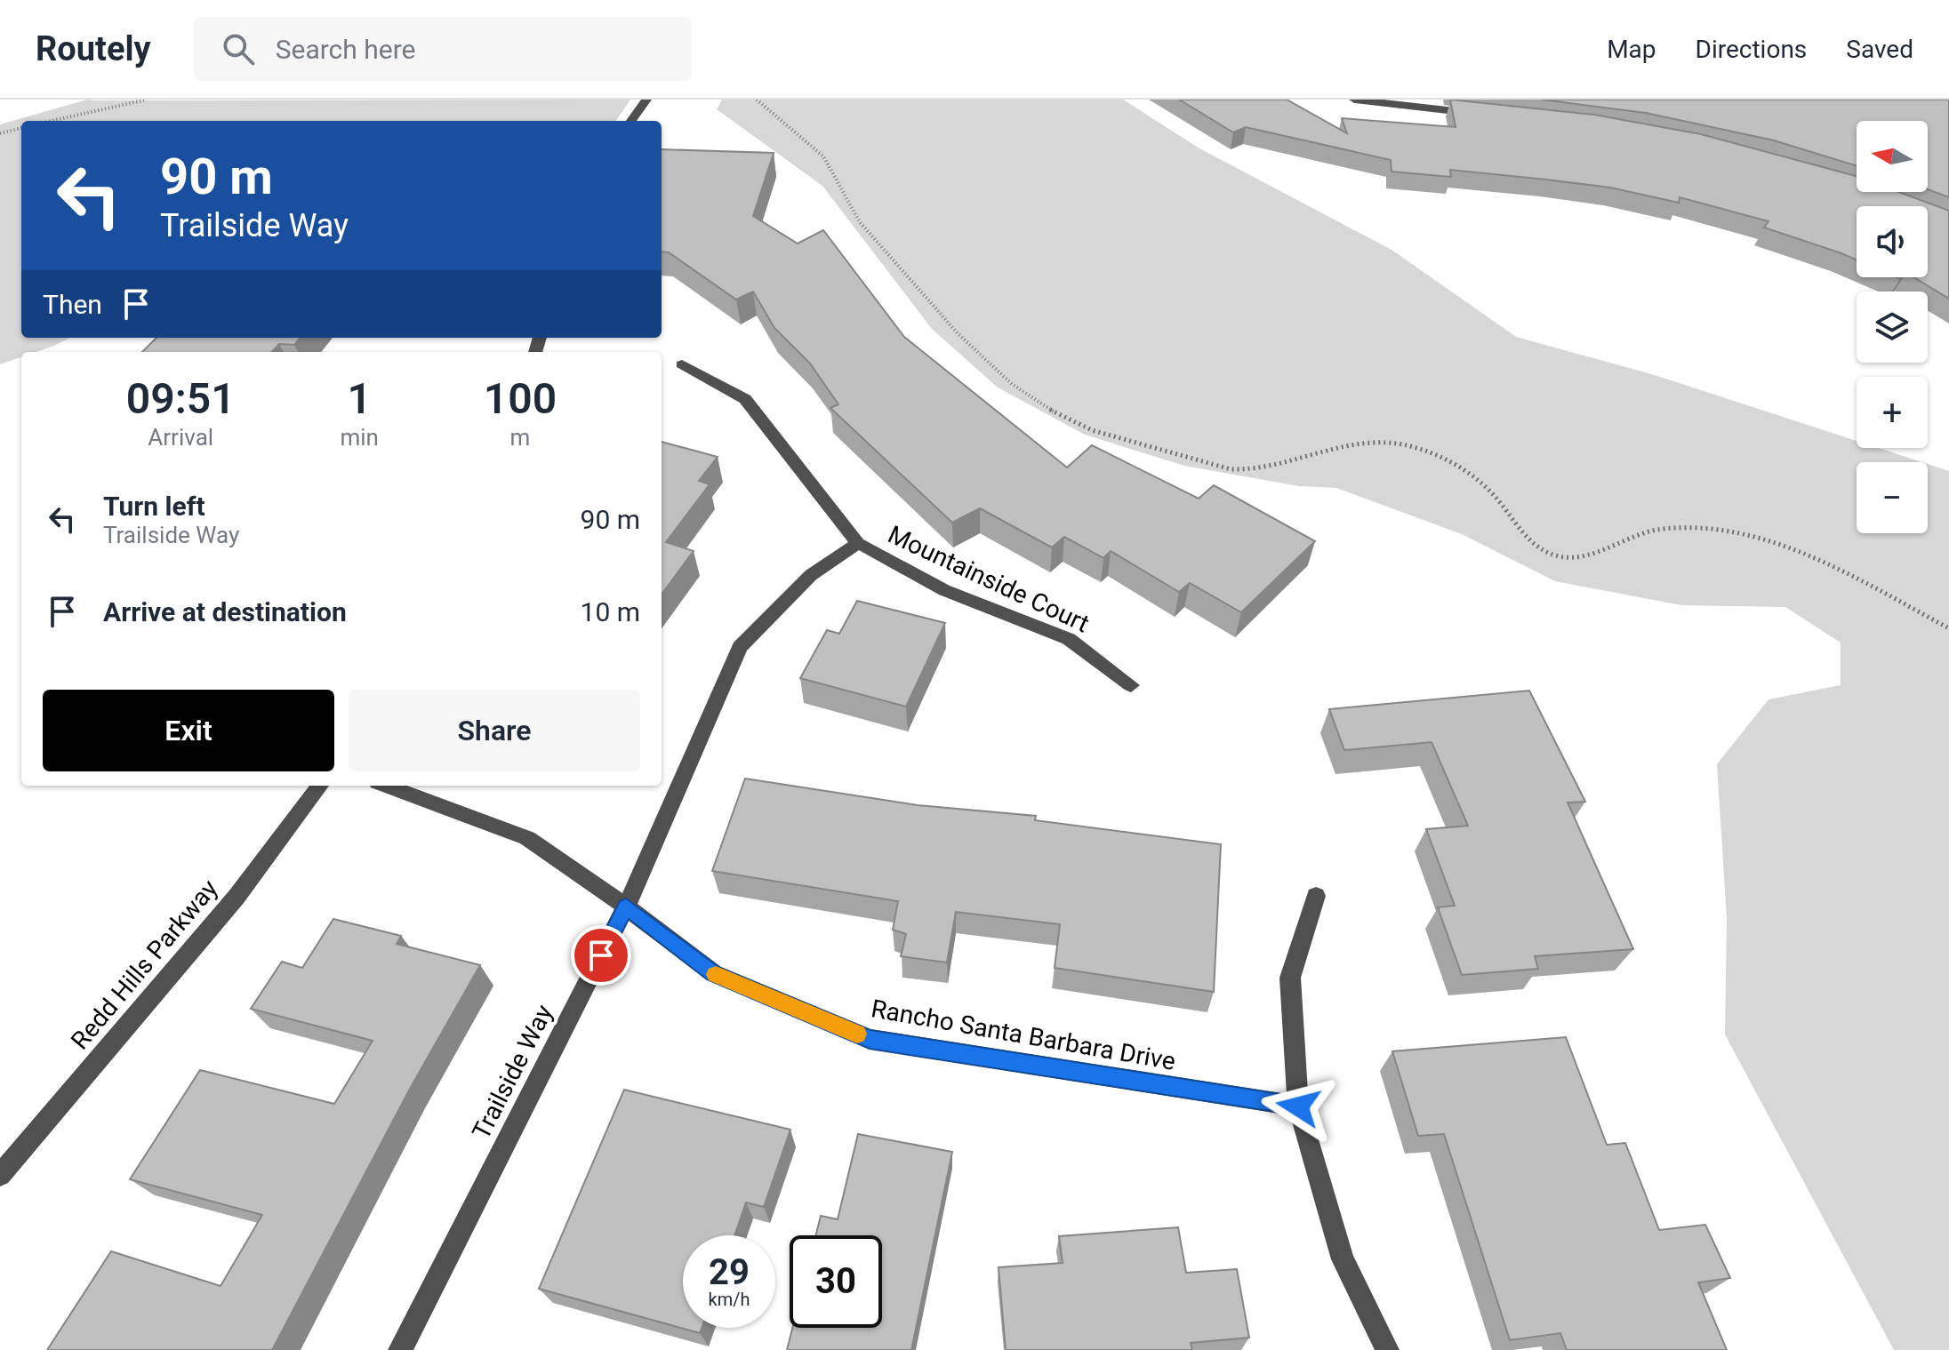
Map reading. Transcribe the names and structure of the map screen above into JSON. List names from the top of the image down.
{
  "streets": {
    "street": [
      "Mountainside Court",
      "Redd Hills Parkway",
      "Rancho Santa Barbara Drive",
      "Trailside Way"
    ]
  },
  "crossings": [
    ["Mountainside Court", "Trailside Way"],
    ["Rancho Santa Barbara Drive", "Trailside Way"]
  ],
  "north": "left",
  "page": {
    "header": "Routely",
    "search": "Search here",
    "nav": ["Map", "Directions", "Saved"],
    "map_buttons": ["+", "−"],
    "turn": ["90 m", "Trailside Way"],
    "then": "Then",
    "eta": [
      "09:51",
      "Arrival",
      "1",
      "min",
      "100",
      "m"
    ],
    "list": [
      {
        "name": "Turn left",
        "note": "Trailside Way",
        "value": "90 m"
      },
      {
        "name": "Arrive at destination",
        "value": "10 m"
      }
    ],
    "buttons": ["Exit", "Share"],
    "speed": "29 km/h",
    "limit": "30"
  }
}
